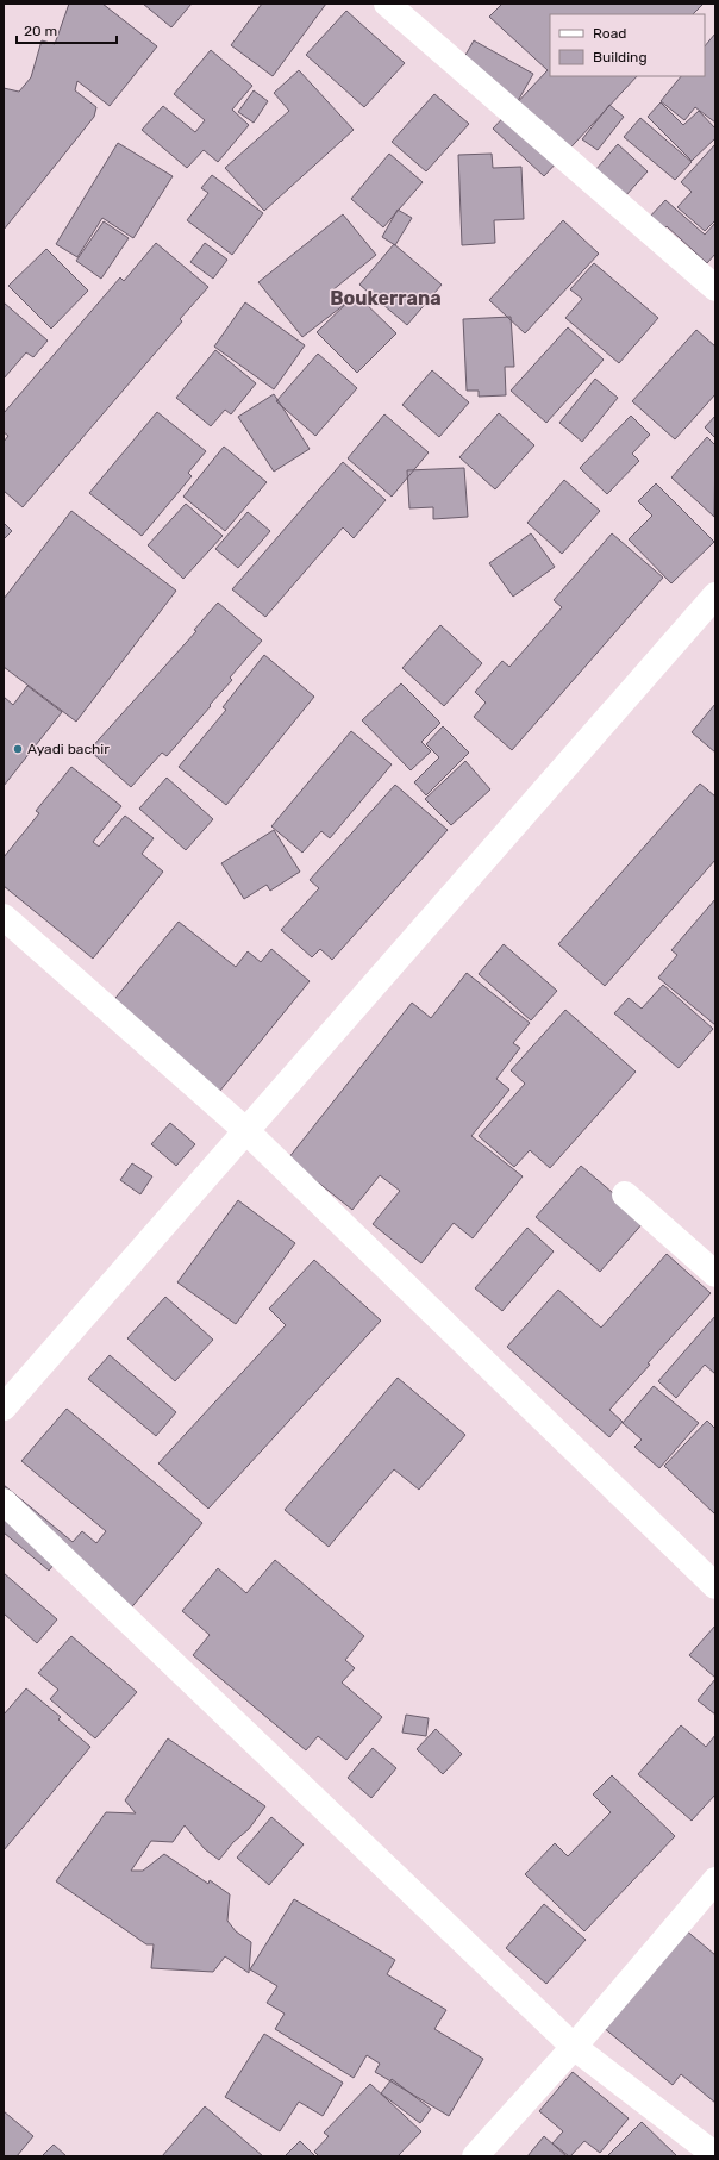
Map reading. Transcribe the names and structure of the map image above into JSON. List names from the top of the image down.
{
  "districts": ["Boukerrana"],
  "places": ["Ayadi bachir"],
  "legend": ["Road", "Building"],
  "scale_bar": "20 m"
}
